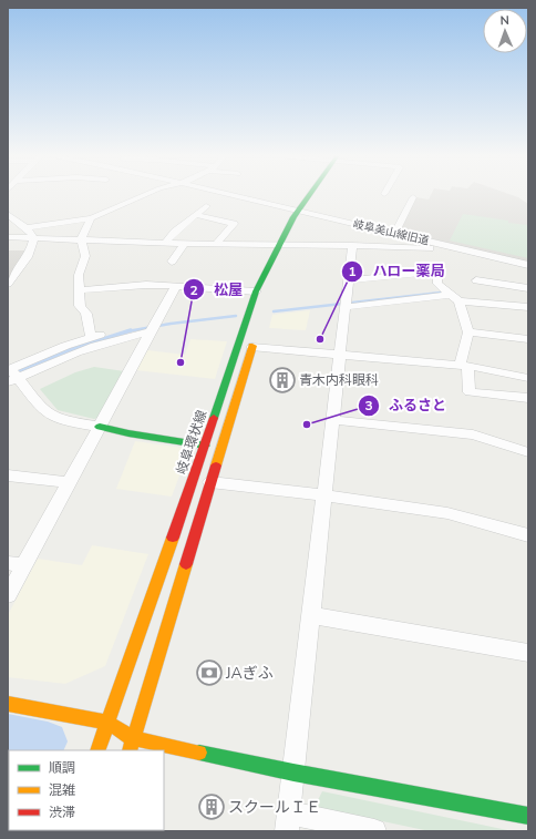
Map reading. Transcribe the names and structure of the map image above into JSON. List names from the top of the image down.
{
  "streets": {
    "main road": ["岐阜環状線"],
    "street": ["岐阜美山線旧道"]
  },
  "crossings": [
    ["岐阜美山線旧道", "岐阜環状線"]
  ],
  "places": {
    "other": ["ハロー薬局", "松屋", "ふるさと"],
    "building": ["青木内科眼科", "スクールＩＥ"],
    "bank": ["JAぎふ"]
  },
  "legend": ["順調", "混雑", "渋滞"],
  "north": "top"
}
